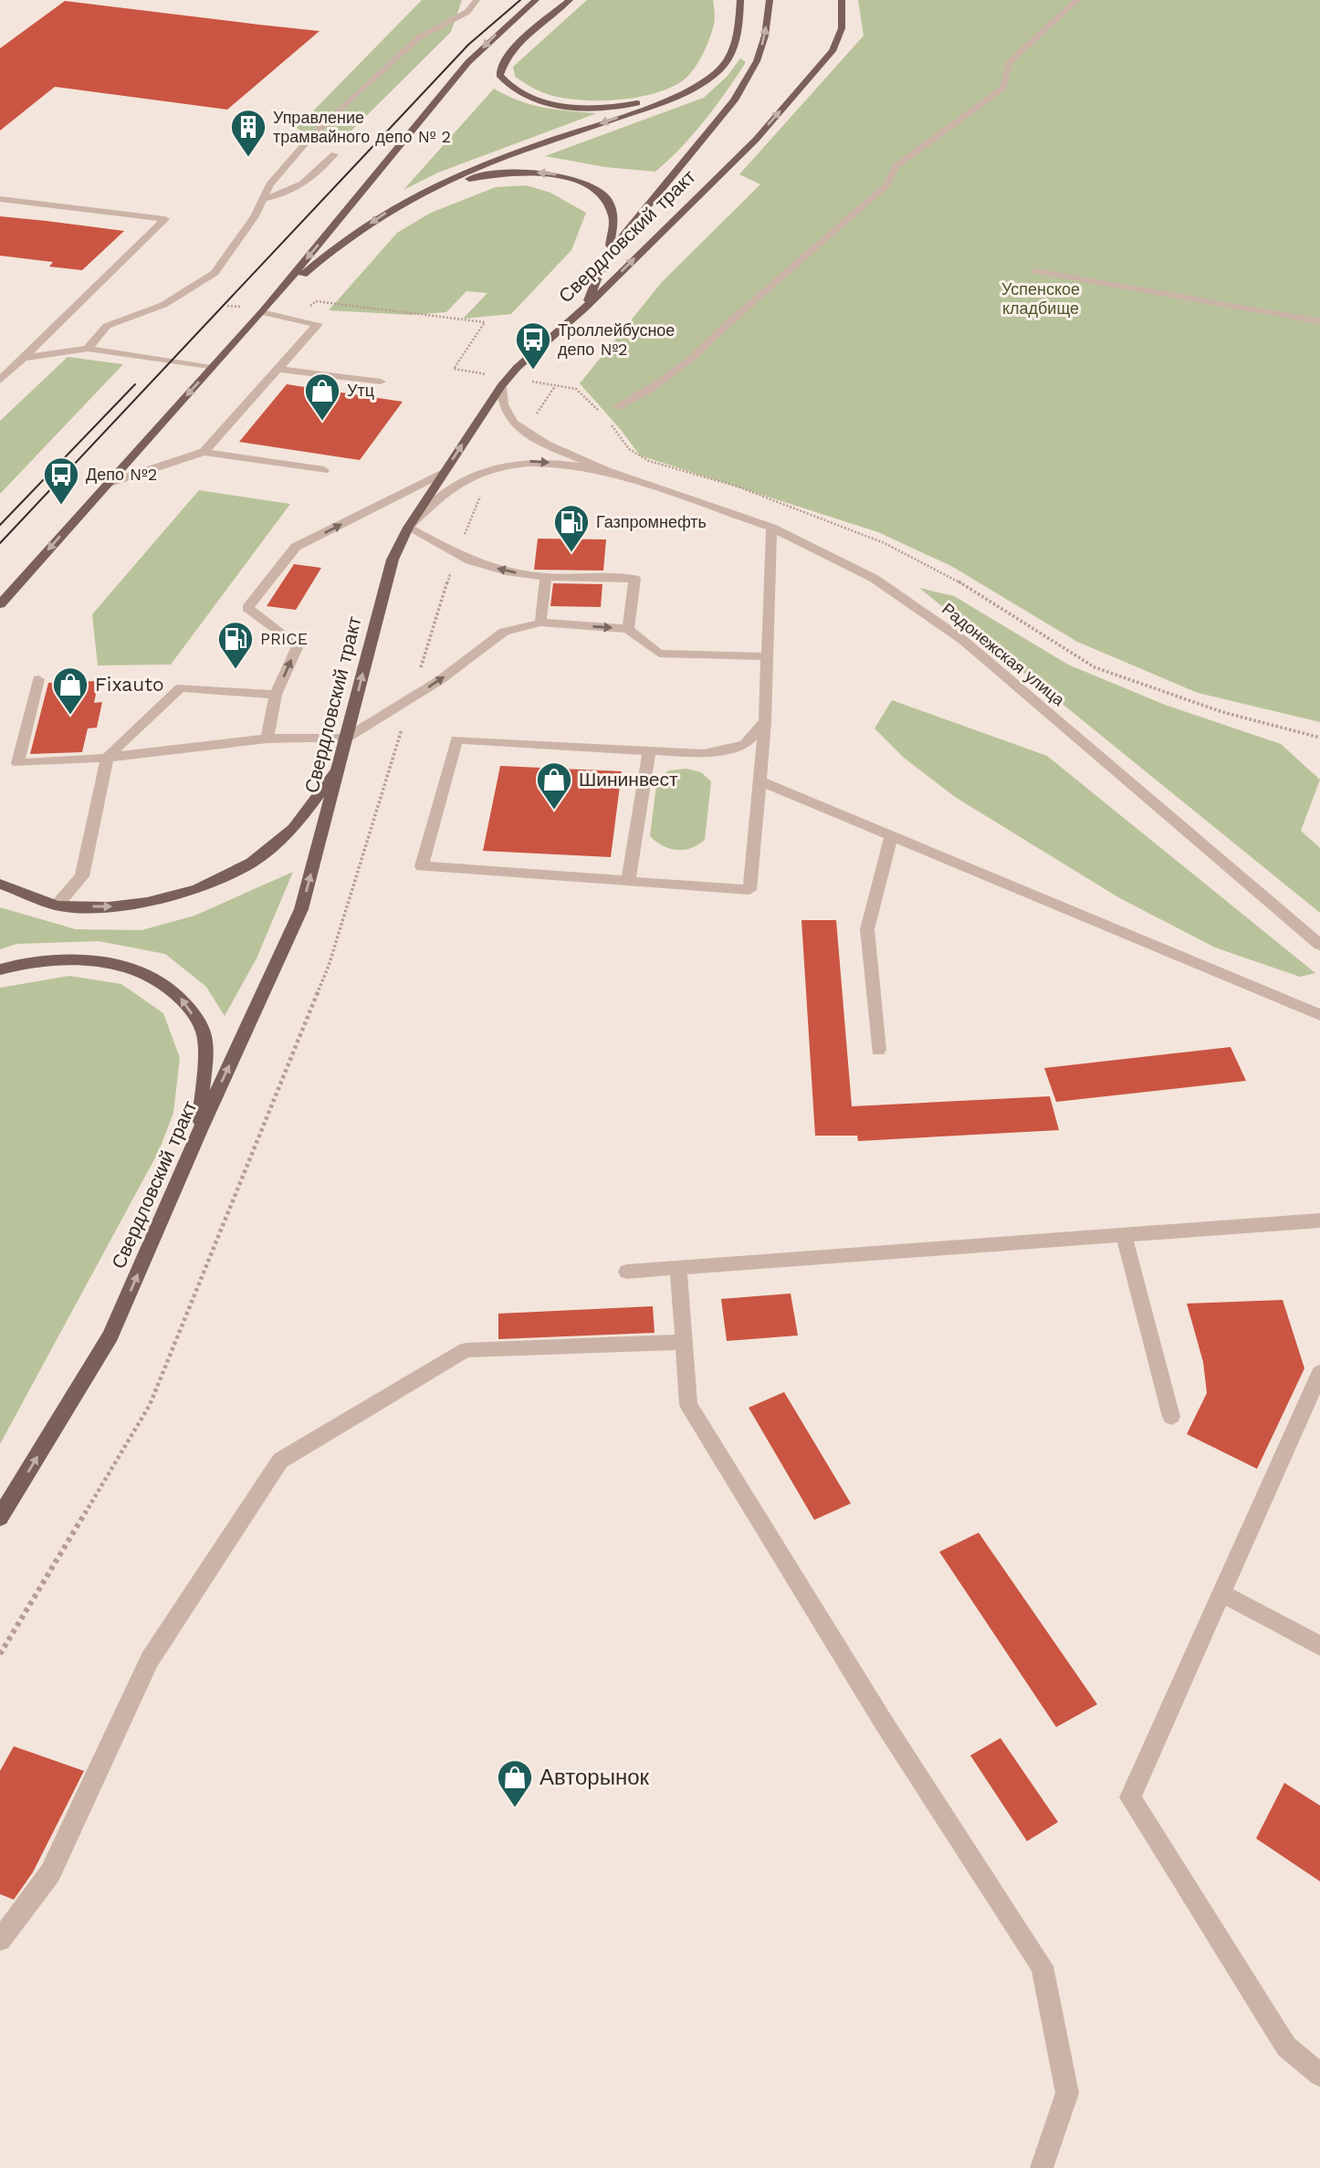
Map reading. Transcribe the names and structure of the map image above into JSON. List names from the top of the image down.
{
  "streets": {
    "main road": ["Свердловский тракт"],
    "street": ["Радонежская улица"]
  },
  "crossings": [
    ["Свердловский тракт", "Радонежская улица"]
  ],
  "parks": ["Успенское кладбище"],
  "places": {
    "building": ["Управление трамвайного депо № 2"],
    "bus stop": ["Троллейбусное депо №2", "Депо №2"],
    "shop": [
      "Утц",
      "Fixauto",
      "Шининвест",
      "Авторынок"
    ],
    "fuel station": ["Газпромнефть", "PRICE"]
  }
}
